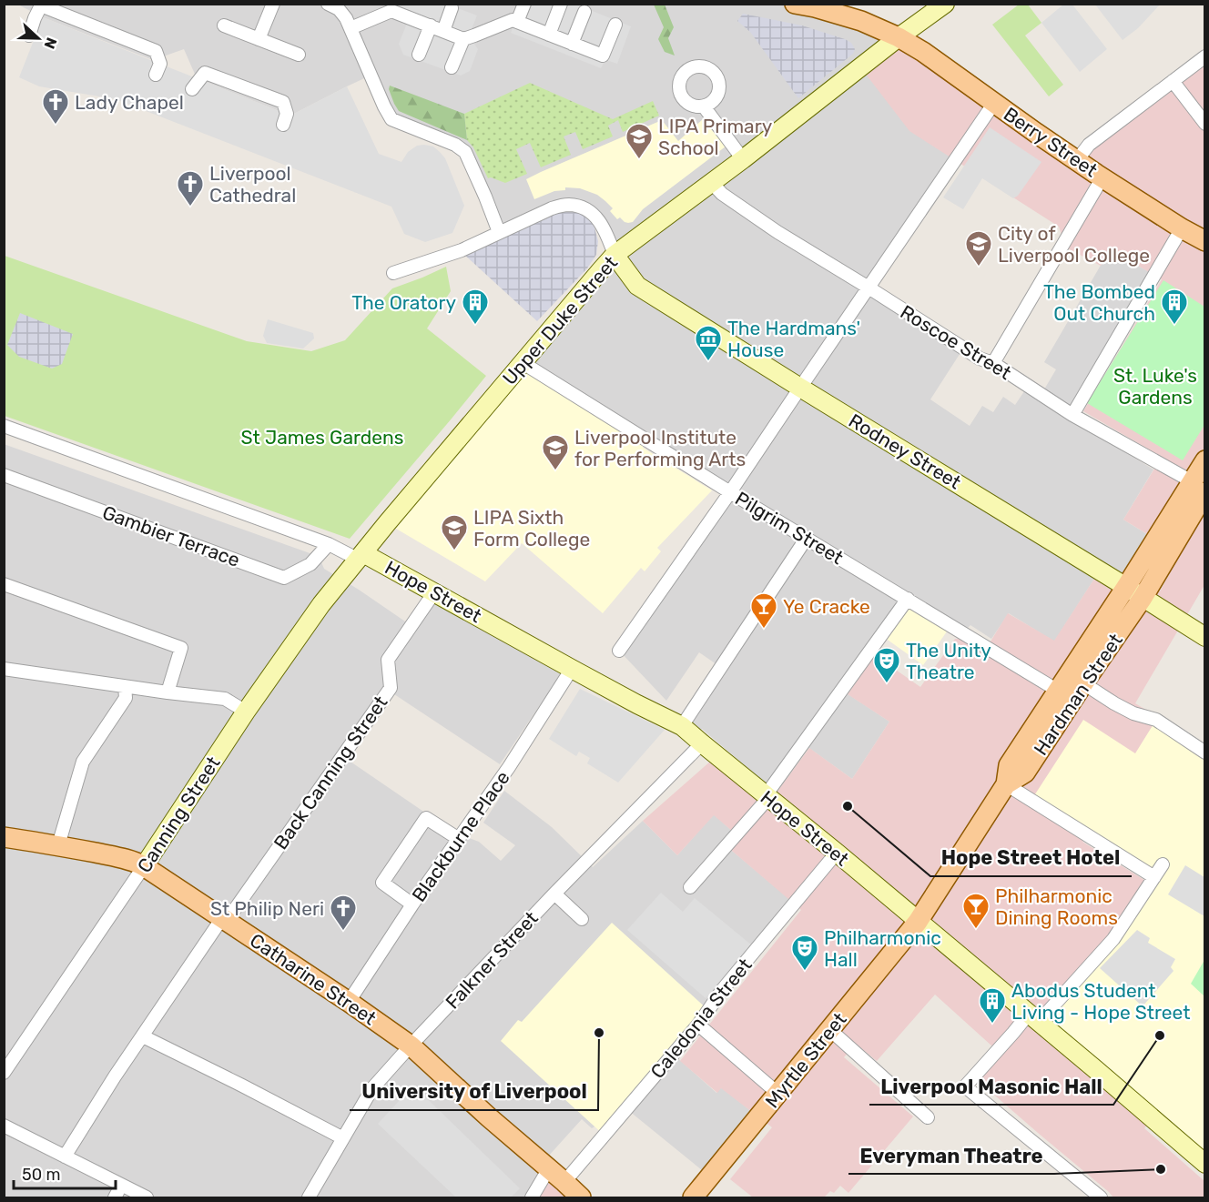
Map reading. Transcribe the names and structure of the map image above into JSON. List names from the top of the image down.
{
  "streets": {
    "main road": [
      "Berry Street",
      "Hardman Street",
      "Catharine Street",
      "Myrtle Street"
    ],
    "street": [
      "Upper Duke Street",
      "Roscoe Street",
      "Rodney Street",
      "Pilgrim Street",
      "Gambier Terrace",
      "Hope Street",
      "Back Canning Street",
      "Canning Street",
      "Blackburne Place",
      "Falkner Street",
      "Caledonia Street"
    ]
  },
  "crossings": [
    ["Berry Street", "Upper Duke Street"],
    ["Upper Duke Street", "Roscoe Street"],
    ["Upper Duke Street", "Rodney Street"],
    ["Upper Duke Street", "Pilgrim Street"],
    ["Upper Duke Street", "Hope Street"],
    ["Upper Duke Street", "Canning Street"],
    ["Roscoe Street", "Hardman Street"],
    ["Rodney Street", "Hardman Street"],
    ["Pilgrim Street", "Hardman Street"],
    ["Gambier Terrace", "Hope Street"],
    ["Hope Street", "Hardman Street"],
    ["Hope Street", "Back Canning Street"],
    ["Hope Street", "Canning Street"],
    ["Hope Street", "Blackburne Place"],
    ["Hope Street", "Falkner Street"],
    ["Hope Street", "Caledonia Street"],
    ["Hope Street", "Myrtle Street"],
    ["Hardman Street", "Myrtle Street"],
    ["Back Canning Street", "Catharine Street"],
    ["Canning Street", "Catharine Street"],
    ["Blackburne Place", "Catharine Street"],
    ["Falkner Street", "Catharine Street"],
    ["Catharine Street", "Caledonia Street"]
  ],
  "parks": ["St. Luke's Gardens", "St James Gardens"],
  "places": {
    "church": ["Lady Chapel", "Liverpool Cathedral", "St Philip Neri"],
    "school or university": [
      "LIPA Primary School",
      "City of Liverpool College",
      "Liverpool Institute for Performing Arts",
      "LIPA Sixth Form College"
    ],
    "building": ["The Oratory", "The Bombed Out Church", "Abodus Student Living - Hope Street"],
    "museum": ["The Hardmans' House"],
    "bar": ["Ye Cracke", "Philharmonic Dining Rooms"],
    "theatre": ["The Unity Theatre", "Philharmonic Hall"],
    "other": [
      "Hope Street Hotel",
      "University of Liverpool",
      "Liverpool Masonic Hall",
      "Everyman Theatre"
    ]
  },
  "scale_bar": "50 m",
  "north": "right"
}
